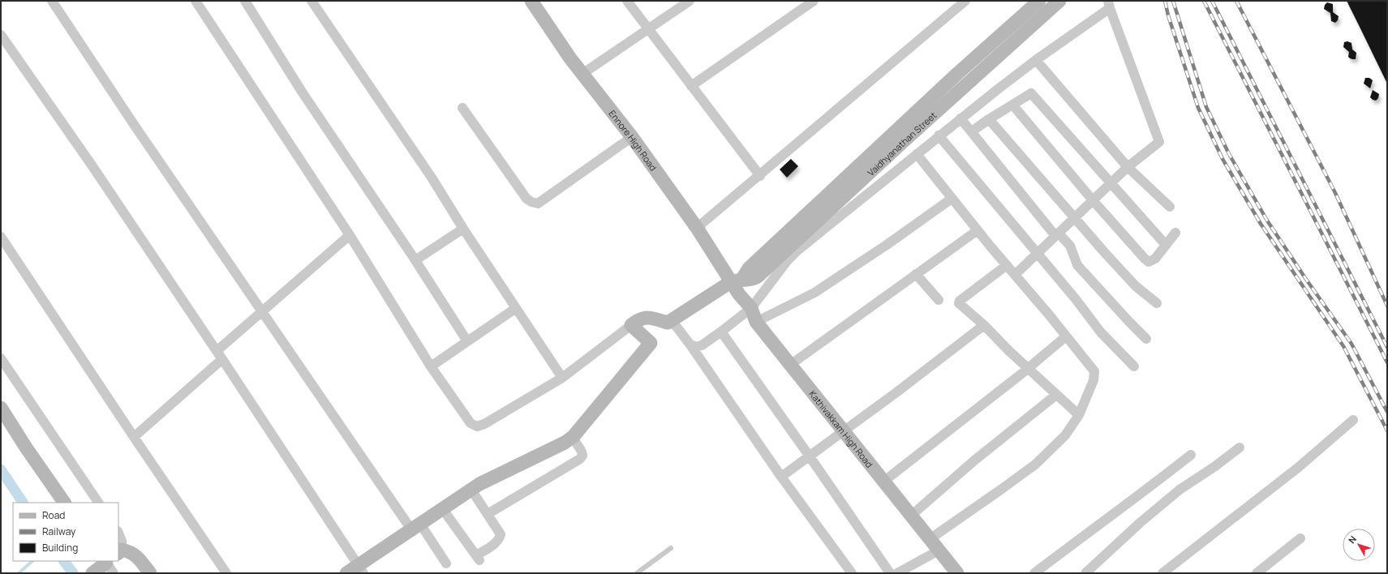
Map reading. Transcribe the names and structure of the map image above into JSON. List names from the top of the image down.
{
  "streets": {
    "main road": ["Ennore High Road", "Vaidhyanathan Street", "Kathivakkam High Road"]
  },
  "crossings": [
    ["Ennore High Road", "Vaidhyanathan Street"],
    ["Ennore High Road", "Kathivakkam High Road"],
    ["Vaidhyanathan Street", "Kathivakkam High Road"]
  ],
  "legend": ["Road", "Railway", "Building"],
  "north": "top left"
}
